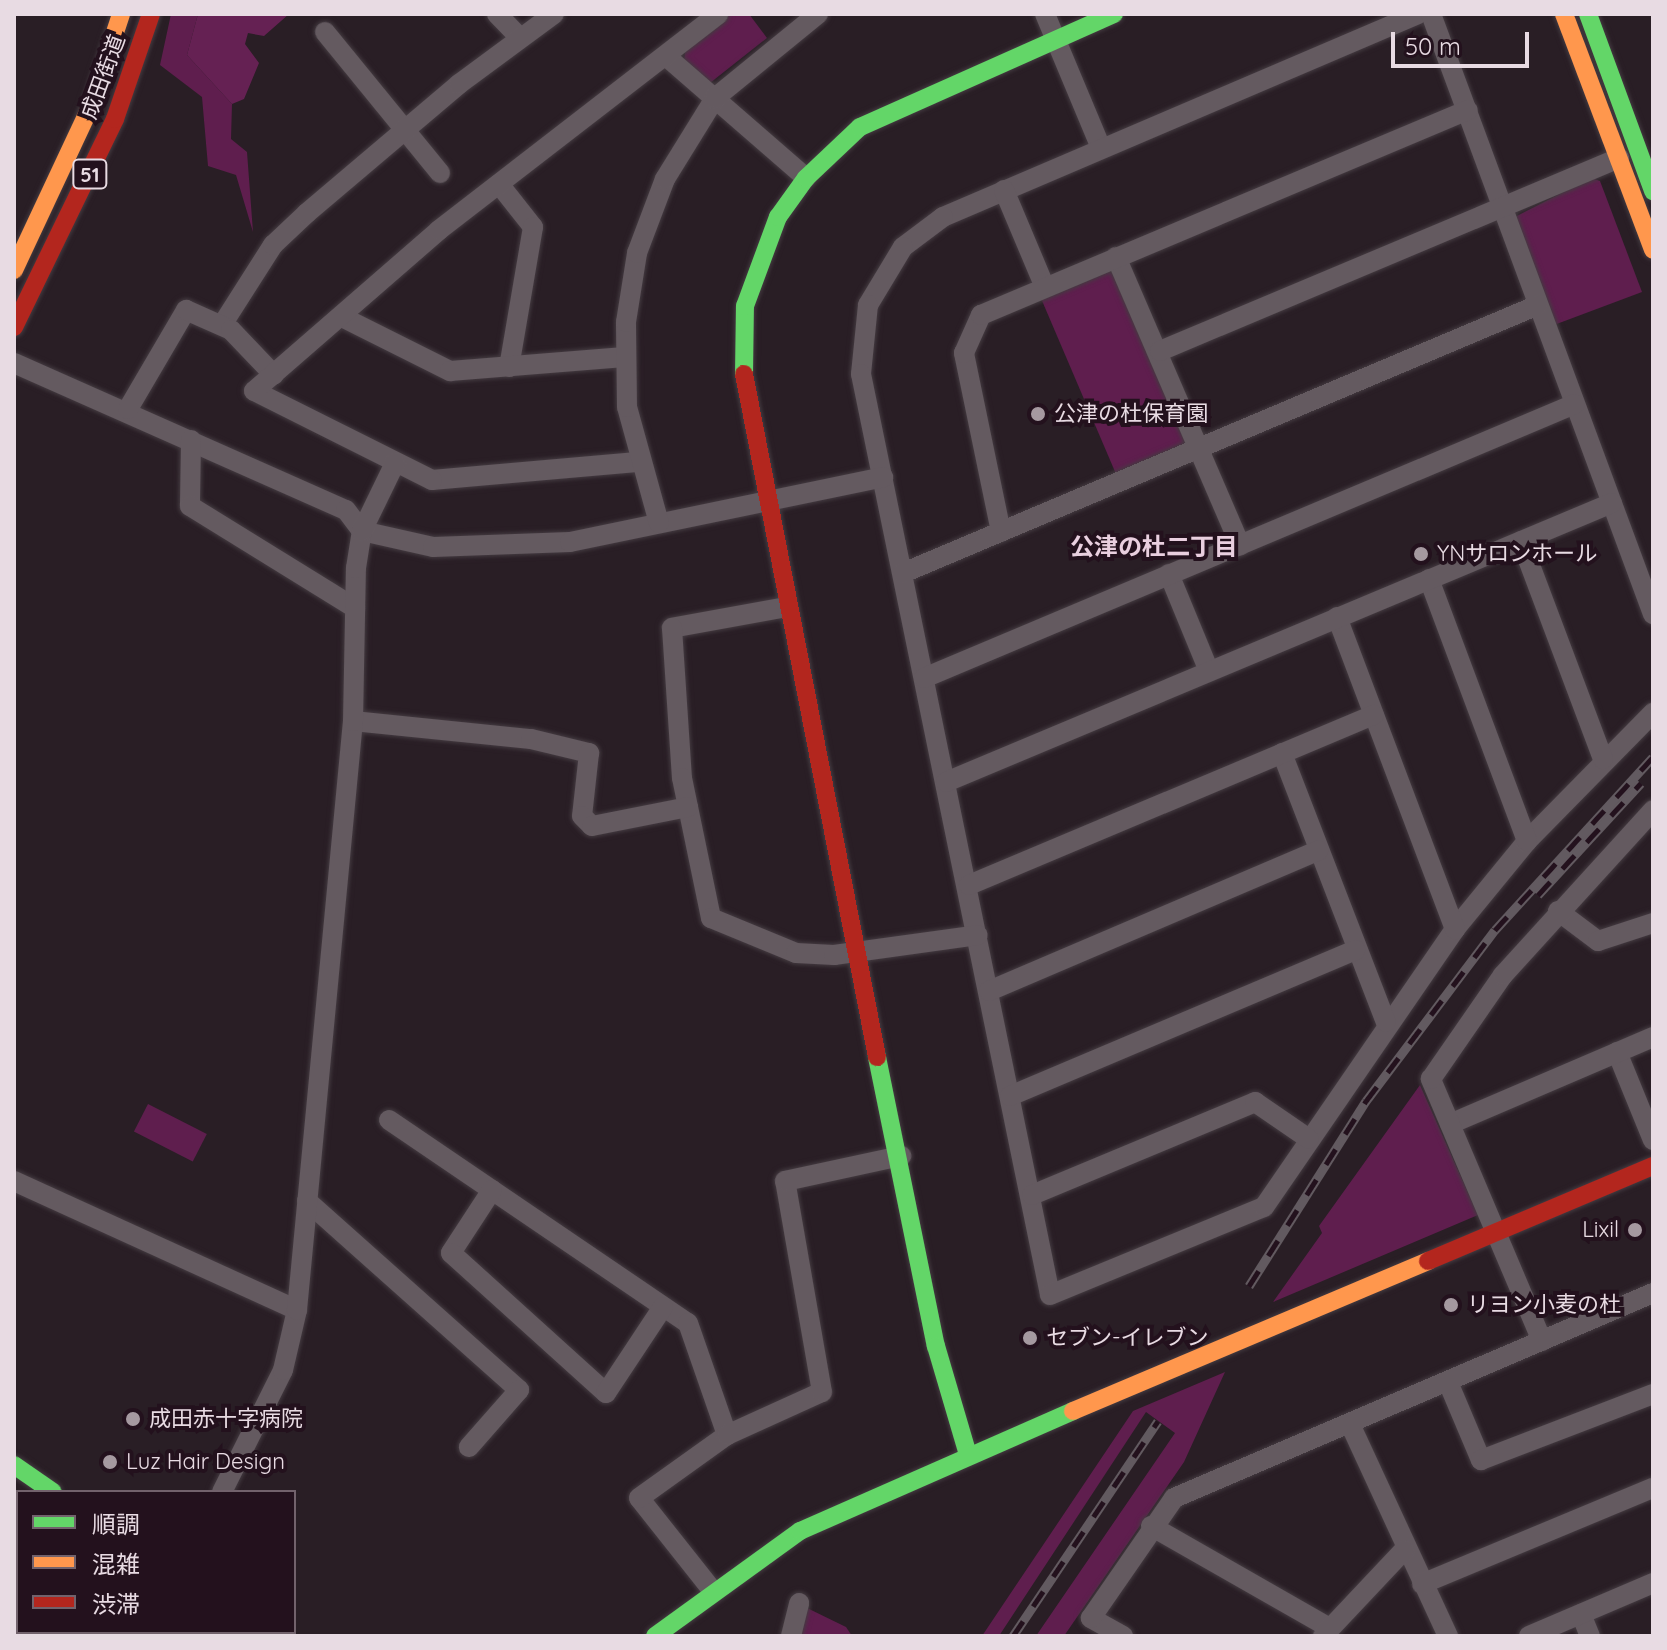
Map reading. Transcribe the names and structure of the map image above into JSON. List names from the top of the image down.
{
  "streets": {
    "main road": ["成田街道", "51"]
  },
  "districts": ["公津の杜二丁目"],
  "places": [
    "公津の杜保育園",
    "YNサロンホール",
    "Lixil",
    "リヨン小麦の杜",
    "セブン-イレブン",
    "成田赤十字病院",
    "Luz Hair Design"
  ],
  "legend": ["順調", "混雑", "渋滞"],
  "scale_bar": "50 m"
}
